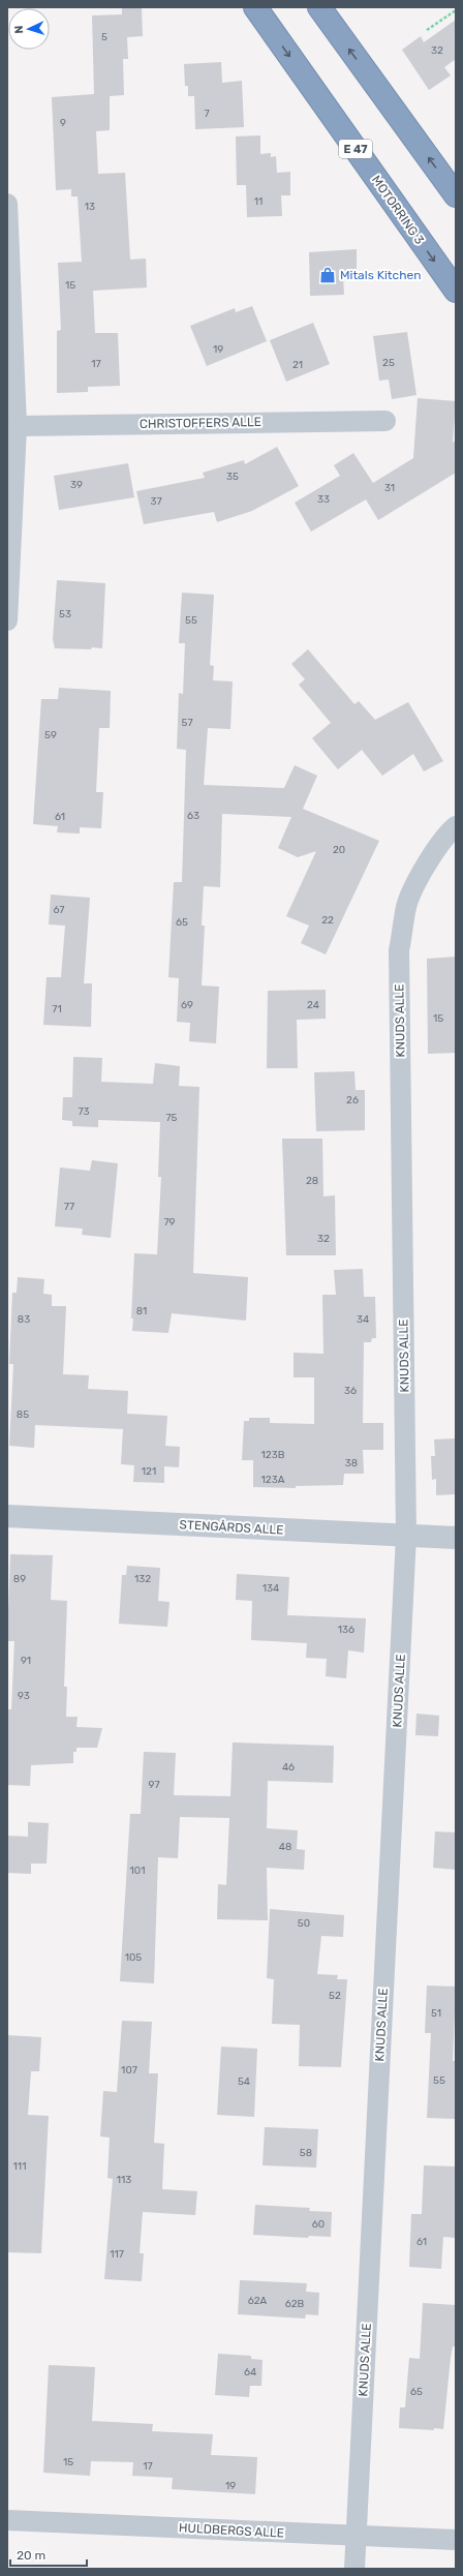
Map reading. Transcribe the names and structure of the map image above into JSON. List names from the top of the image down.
{
  "streets": {
    "highway": ["E 47", "MOTORRING 3"],
    "street": [
      "CHRISTOFFERS ALLE",
      "KNUDS ALLE",
      "STENGÅRDS ALLE",
      "HULDBERGS ALLE"
    ]
  },
  "crossings": [
    ["KNUDS ALLE", "STENGÅRDS ALLE"],
    ["KNUDS ALLE", "HULDBERGS ALLE"]
  ],
  "places": {
    "shop": ["Mitals Kitchen"]
  },
  "house_numbers": [
    "5",
    "32",
    "7",
    "9",
    "11",
    "13",
    "15",
    "19",
    "25",
    "17",
    "21",
    "35",
    "39",
    "31",
    "33",
    "37",
    "53",
    "55",
    "57",
    "59",
    "63",
    "61",
    "20",
    "67",
    "22",
    "65",
    "69",
    "24",
    "71",
    "15",
    "26",
    "73",
    "75",
    "28",
    "77",
    "79",
    "32",
    "81",
    "83",
    "34",
    "36",
    "85",
    "123B",
    "38",
    "121",
    "123A",
    "89",
    "132",
    "134",
    "136",
    "91",
    "93",
    "46",
    "97",
    "48",
    "101",
    "50",
    "105",
    "52",
    "51",
    "107",
    "55",
    "54",
    "58",
    "111",
    "113",
    "60",
    "61",
    "117",
    "62A",
    "62B",
    "64",
    "65",
    "15",
    "17",
    "19"
  ],
  "scale_bar": "20 m",
  "north": "left"
}
